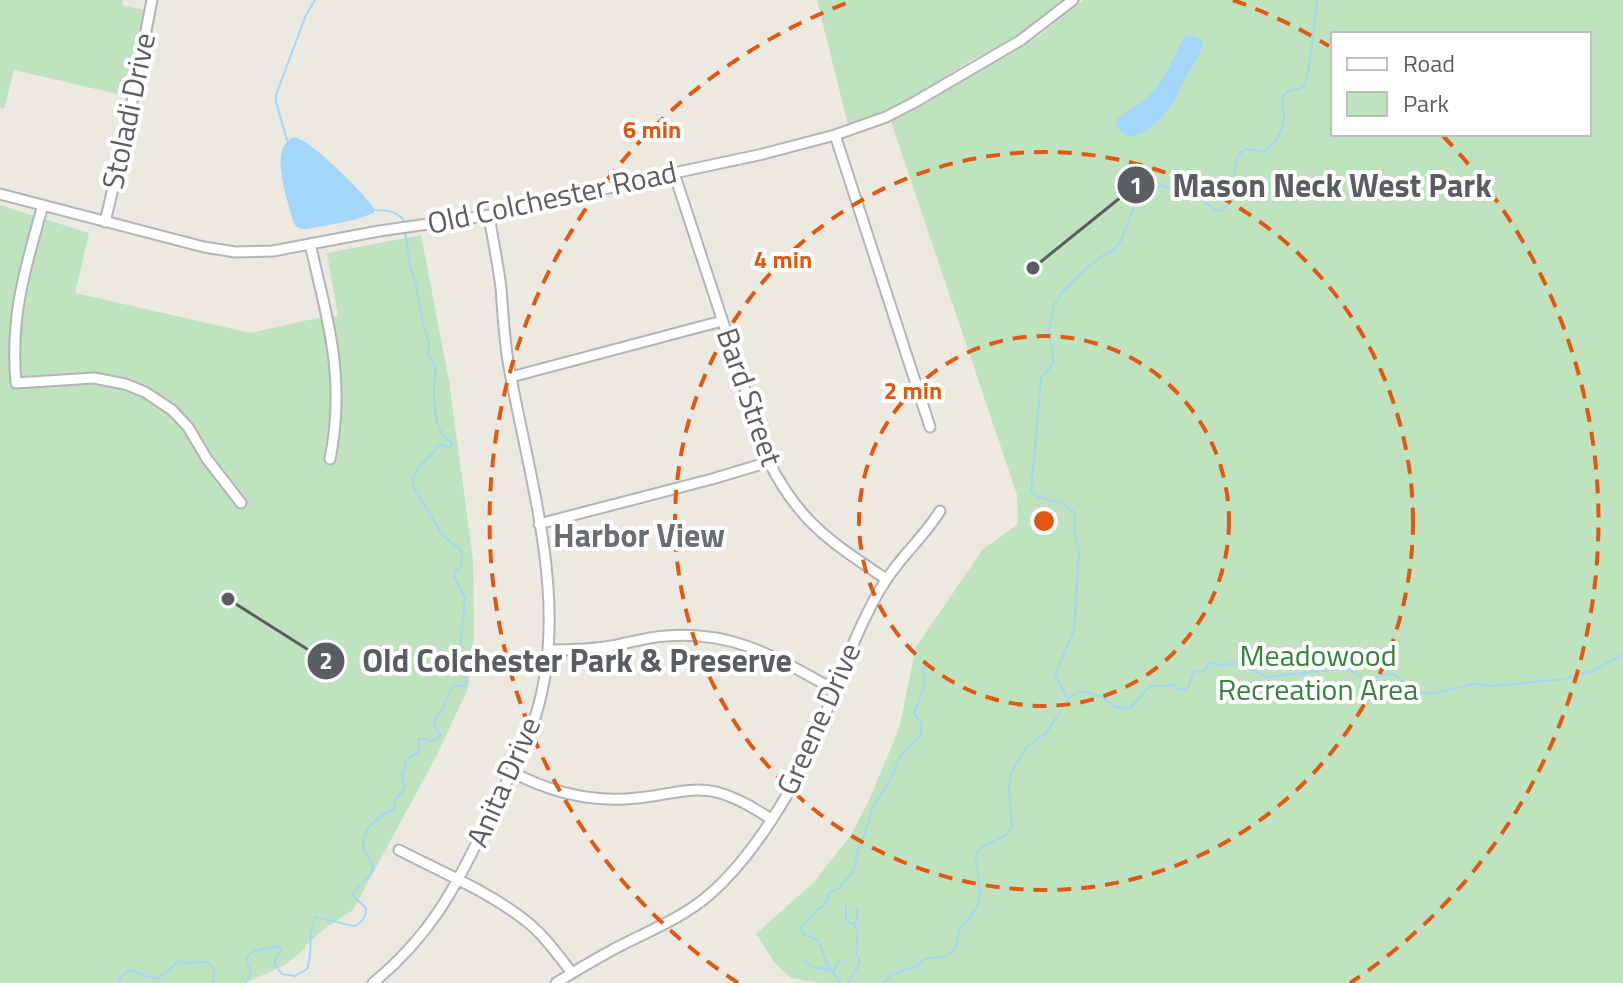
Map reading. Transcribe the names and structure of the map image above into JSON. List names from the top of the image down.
{
  "streets": {
    "street": [
      "Stoladi Drive",
      "Old Colchester Road",
      "Bard Street",
      "Greene Drive",
      "Anita Drive"
    ]
  },
  "crossings": [
    ["Stoladi Drive", "Old Colchester Road"],
    ["Old Colchester Road", "Bard Street"],
    ["Old Colchester Road", "Anita Drive"],
    ["Bard Street", "Greene Drive"]
  ],
  "districts": ["Harbor View"],
  "parks": ["Meadowood Recreation Area"],
  "places": ["Mason Neck West Park", "Old Colchester Park & Preserve"],
  "legend": ["Road", "Park"],
  "rings": ["6 min", "4 min", "2 min"]
}
